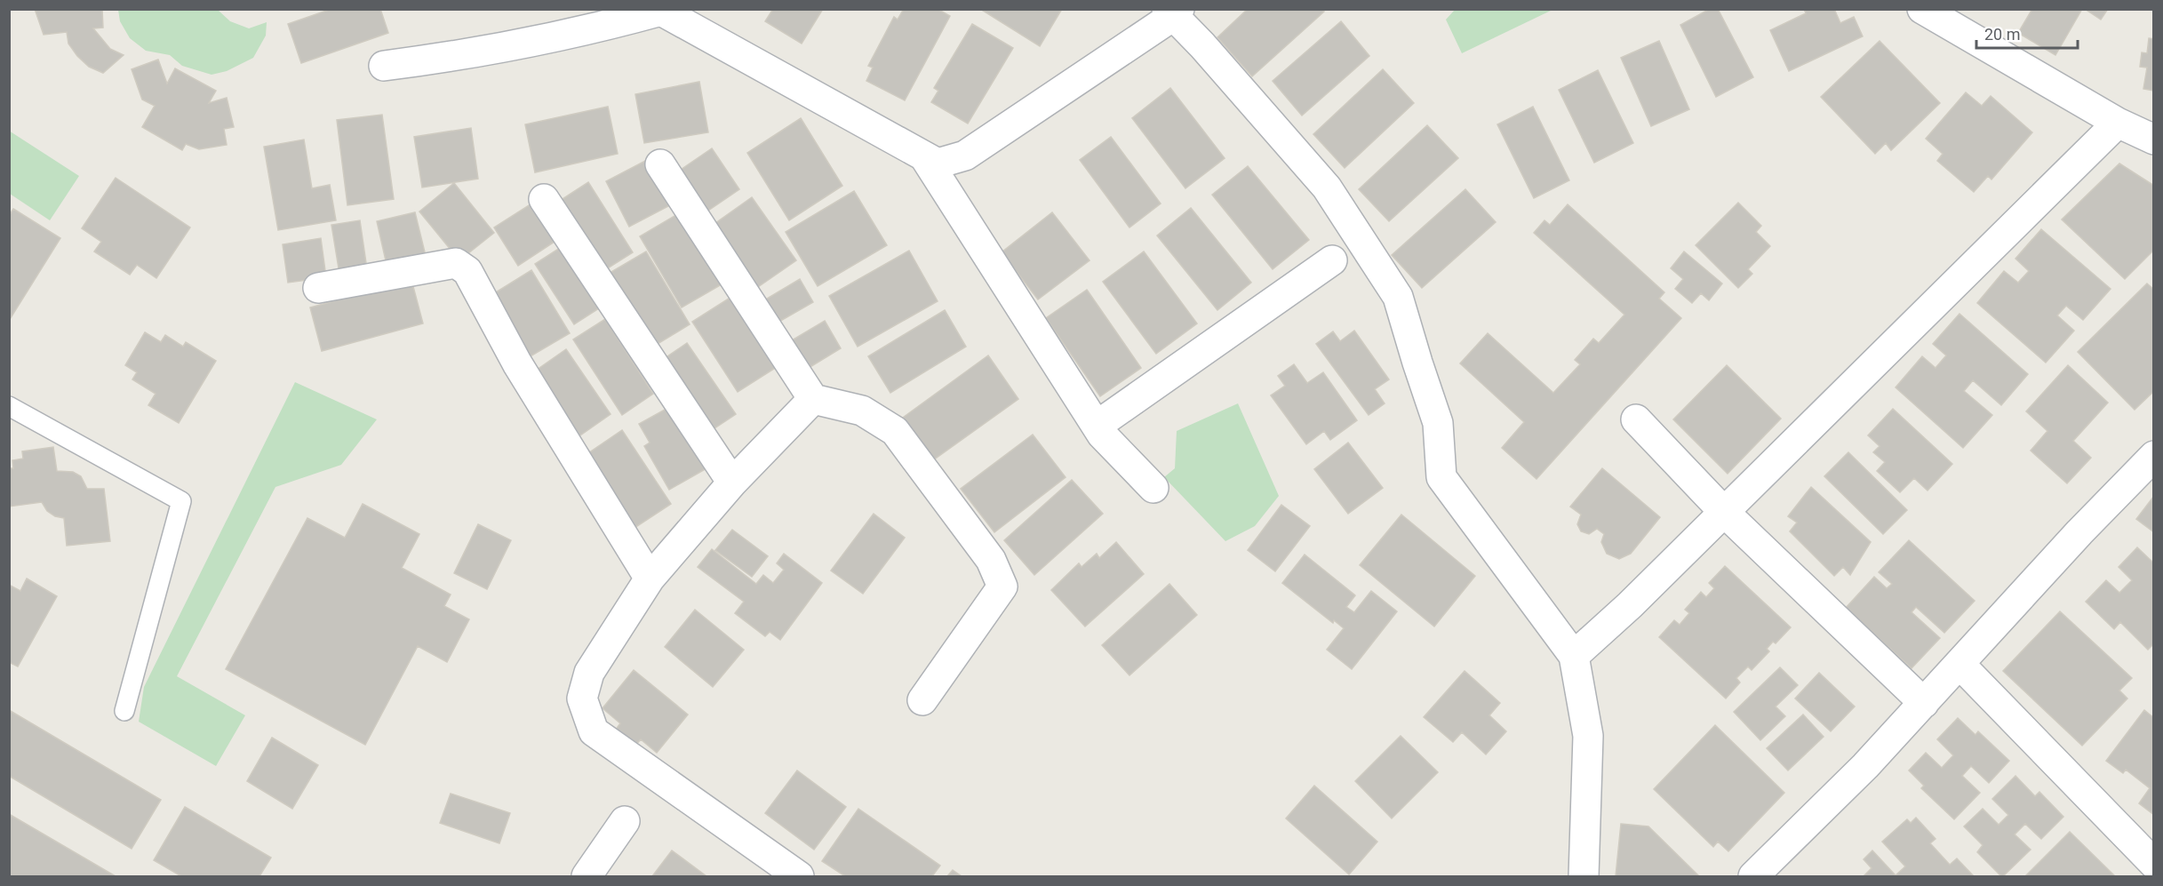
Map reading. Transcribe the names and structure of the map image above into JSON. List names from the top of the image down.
{
  "scale_bar": "20 m"
}
